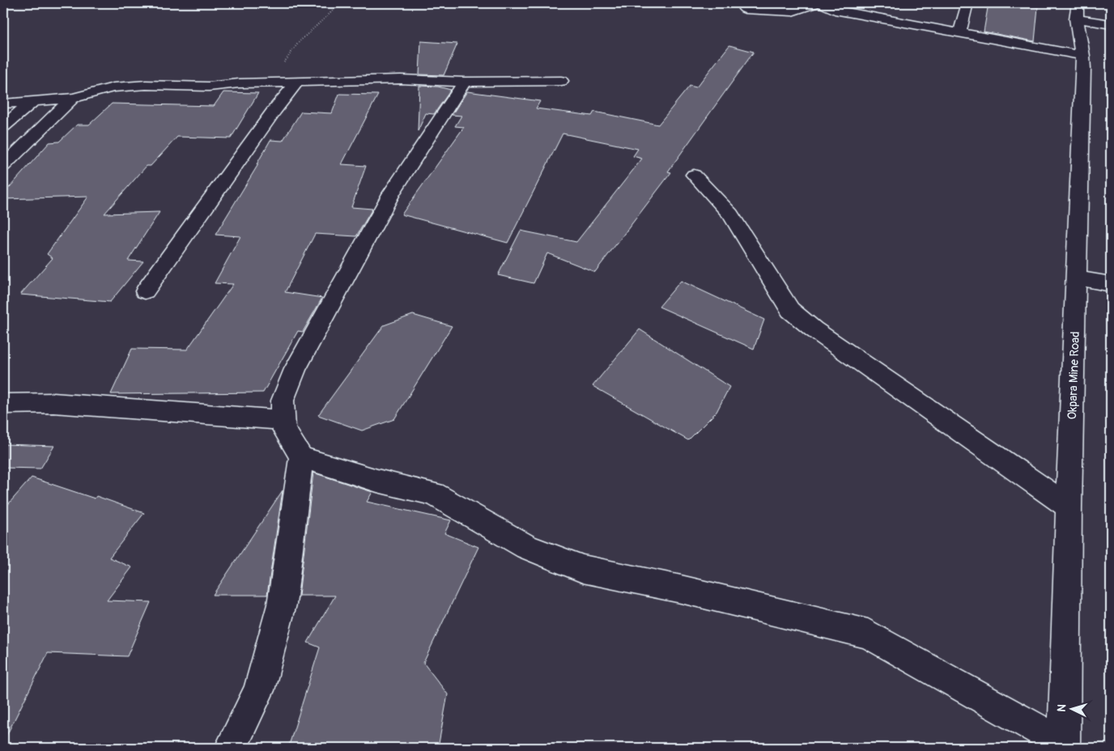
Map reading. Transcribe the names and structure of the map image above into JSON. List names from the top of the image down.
{
  "streets": {
    "street": ["Okpara Mine Road"]
  },
  "north": "left"
}
